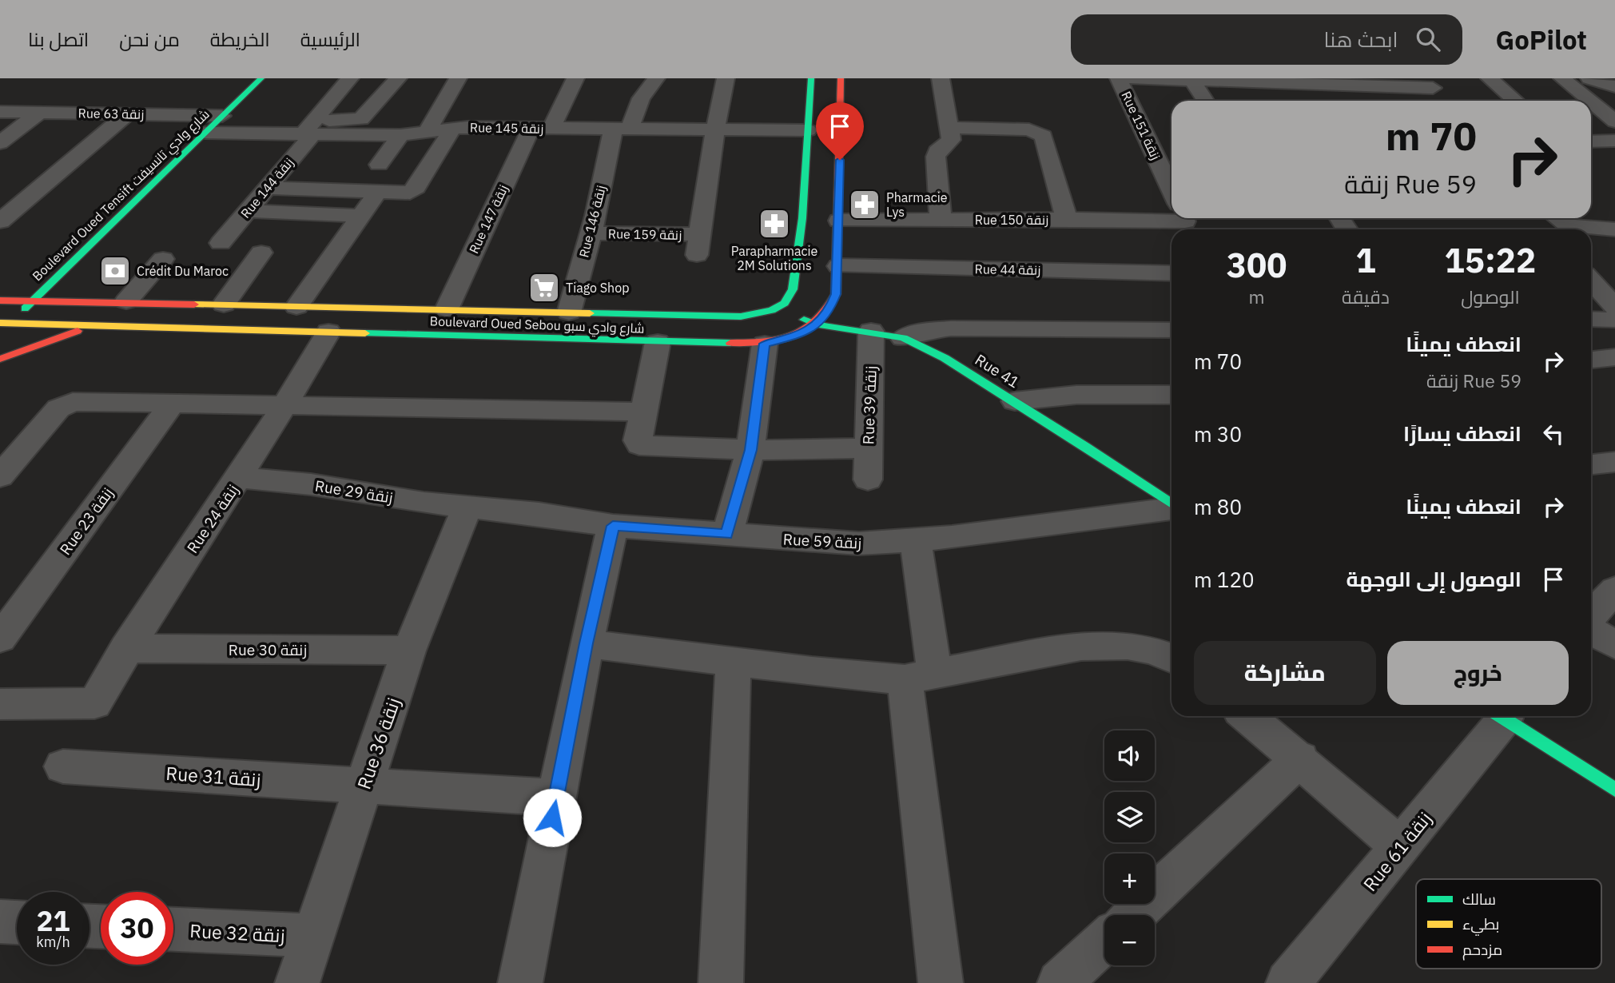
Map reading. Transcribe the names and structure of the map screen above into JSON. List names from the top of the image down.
{
  "streets": {
    "street": [
      "Rue 63 زنقة",
      "Rue 151 زنقة",
      "Rue 145 زنقة",
      "Rue 144 زنقة",
      "Boulevard Oued Tensift شارع وادي تانسيفت",
      "Rue 147 زنقة",
      "Rue 150 زنقة",
      "Rue 146 زنقة",
      "Rue 159 زنقة",
      "Rue 44 زنقة",
      "Boulevard Oued Sebou شارع وادي سبو",
      "Rue 41",
      "Rue 39 زنقة",
      "Rue 29 زنقة",
      "Rue 24 زنقة",
      "Rue 23 زنقة",
      "Rue 59 زنقة",
      "Rue 30 زنقة",
      "Rue 36 زنقة",
      "Rue 31 زنقة",
      "Rue 61 زنقة",
      "Rue 32 زنقة"
    ]
  },
  "crossings": [
    ["Rue 63 زنقة", "Boulevard Oued Tensift شارع وادي تانسيفت"],
    ["Rue 145 زنقة", "Rue 144 زنقة"],
    ["Rue 145 زنقة", "Boulevard Oued Tensift شارع وادي تانسيفت"],
    ["Rue 145 زنقة", "Rue 147 زنقة"],
    ["Rue 145 زنقة", "Rue 146 زنقة"],
    ["Rue 145 زنقة", "Rue 159 زنقة"],
    ["Boulevard Oued Tensift شارع وادي تانسيفت", "Boulevard Oued Sebou شارع وادي سبو"],
    ["Rue 147 زنقة", "Boulevard Oued Sebou شارع وادي سبو"],
    ["Rue 146 زنقة", "Rue 159 زنقة"],
    ["Rue 146 زنقة", "Boulevard Oued Sebou شارع وادي سبو"],
    ["Boulevard Oued Sebou شارع وادي سبو", "Rue 41"],
    ["Boulevard Oued Sebou شارع وادي سبو", "Rue 24 زنقة"],
    ["Rue 41", "Rue 39 زنقة"],
    ["Rue 29 زنقة", "Rue 24 زنقة"],
    ["Rue 29 زنقة", "Rue 59 زنقة"],
    ["Rue 29 زنقة", "Rue 36 زنقة"],
    ["Rue 24 زنقة", "Rue 30 زنقة"],
    ["Rue 59 زنقة", "Rue 36 زنقة"],
    ["Rue 30 زنقة", "Rue 36 زنقة"],
    ["Rue 36 زنقة", "Rue 31 زنقة"],
    ["Rue 36 زنقة", "Rue 32 زنقة"]
  ],
  "places": {
    "pharmacy": ["Pharmacie Lys", "Parapharmacie 2M Solutions"],
    "bank": ["Crédit Du Maroc"],
    "supermarket": ["Tiago Shop"]
  },
  "legend": ["سالك", "بطيء", "مزدحم"],
  "page": {
    "header": "GoPilot",
    "search": "ابحث هنا",
    "nav": [
      "الرئيسية",
      "الخريطة",
      "من نحن",
      "اتصل بنا"
    ],
    "turn": ["70 m", "Rue 59 زنقة"],
    "eta": [
      "15:22",
      "الوصول",
      "1",
      "دقيقة",
      "300",
      "m"
    ],
    "list": [
      {
        "name": "انعطف يمينًا",
        "note": "Rue 59 زنقة",
        "value": "70 m"
      },
      {
        "name": "انعطف يسارًا",
        "value": "30 m"
      },
      {
        "name": "انعطف يمينًا",
        "value": "80 m"
      },
      {
        "name": "الوصول إلى الوجهة",
        "value": "120 m"
      }
    ],
    "buttons": ["خروج", "مشاركة"],
    "map_buttons": ["+", "−"],
    "speed": "21 km/h",
    "limit": "30"
  }
}
